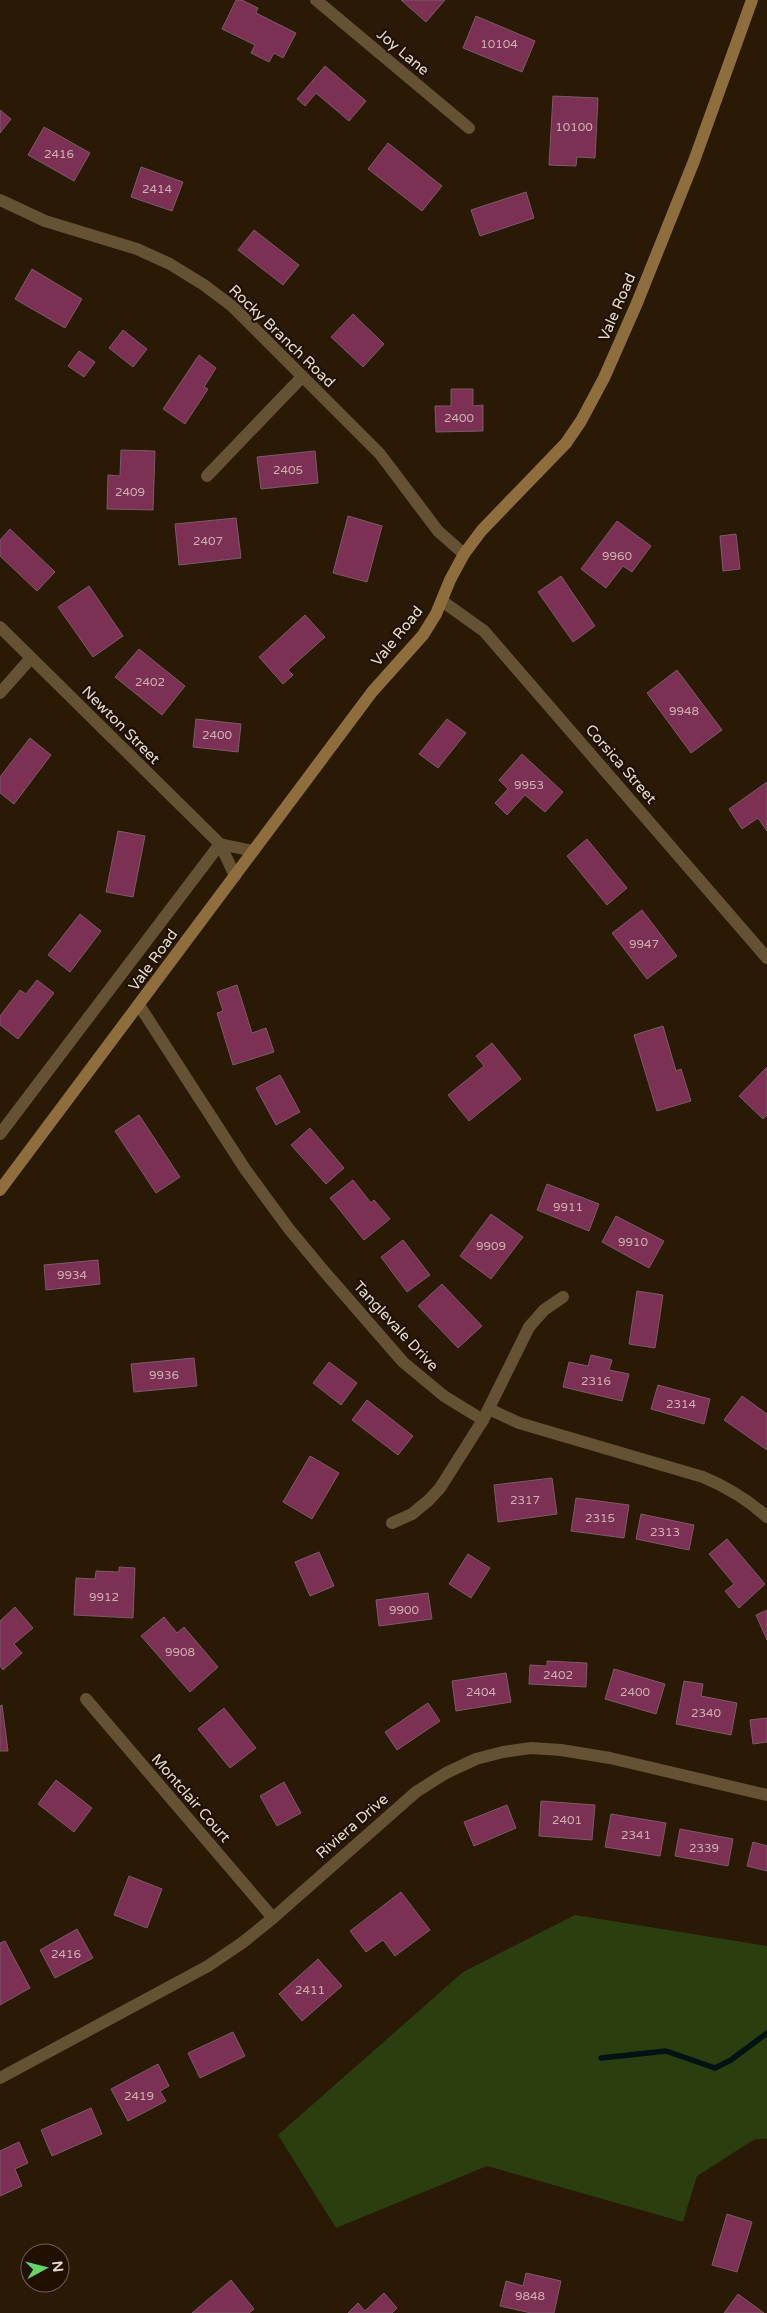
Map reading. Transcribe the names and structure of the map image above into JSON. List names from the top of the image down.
{
  "streets": {
    "main road": ["Vale Road"],
    "street": [
      "Joy Lane",
      "Rocky Branch Road",
      "Newton Street",
      "Corsica Street",
      "Tanglevale Drive",
      "Montclair Court",
      "Riviera Drive"
    ]
  },
  "crossings": [
    ["Vale Road", "Rocky Branch Road"],
    ["Vale Road", "Newton Street"],
    ["Vale Road", "Corsica Street"],
    ["Vale Road", "Tanglevale Drive"],
    ["Montclair Court", "Riviera Drive"]
  ],
  "house_numbers": [
    "10104",
    "10100",
    "2416",
    "2414",
    "2400",
    "2405",
    "2409",
    "2407",
    "9960",
    "2402",
    "9948",
    "2400",
    "9953",
    "9947",
    "9911",
    "9910",
    "9909",
    "9934",
    "9936",
    "2316",
    "2314",
    "2317",
    "2315",
    "2313",
    "9912",
    "9900",
    "9908",
    "2402",
    "2404",
    "2400",
    "2340",
    "2401",
    "2341",
    "2339",
    "2416",
    "2411",
    "2419",
    "9848"
  ],
  "north": "right"
}
